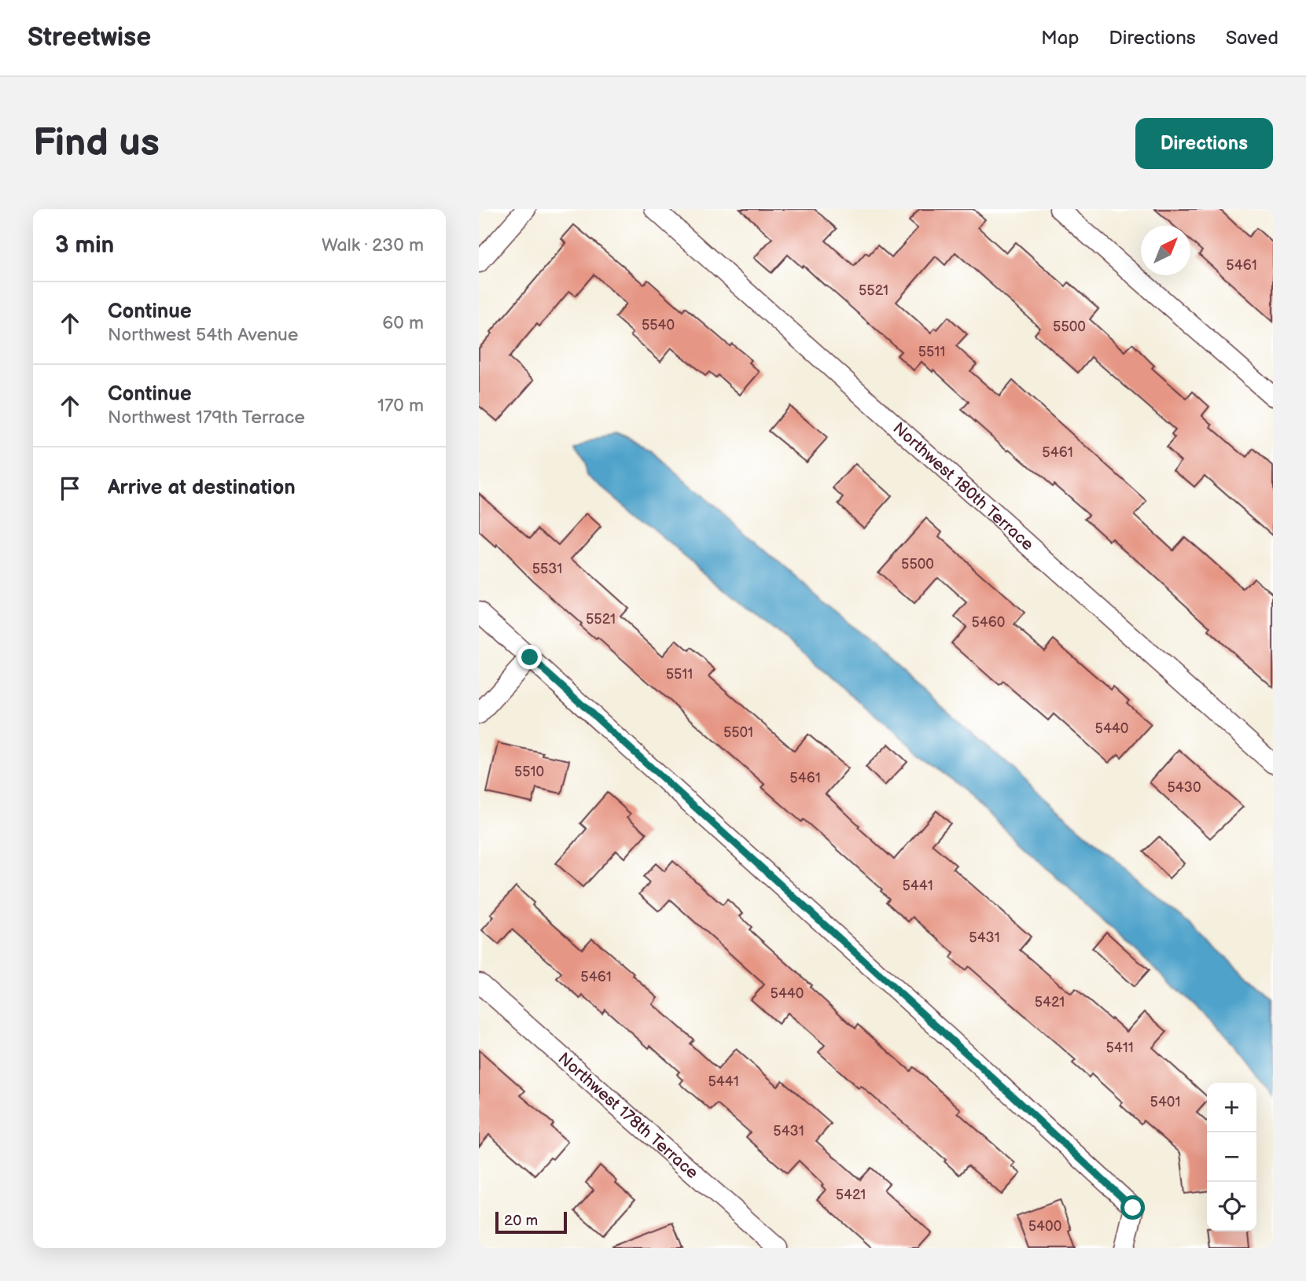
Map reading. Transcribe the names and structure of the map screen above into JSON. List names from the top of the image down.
{
  "streets": {
    "street": ["Northwest 180th Terrace", "Northwest 178th Terrace"]
  },
  "house_numbers": [
    "5461",
    "5521",
    "5540",
    "5500",
    "5511",
    "5461",
    "5500",
    "5531",
    "5521",
    "5460",
    "5511",
    "5440",
    "5501",
    "5510",
    "5461",
    "5430",
    "5441",
    "5431",
    "5461",
    "5440",
    "5421",
    "5411",
    "5441",
    "5401",
    "5431",
    "5421",
    "5400"
  ],
  "scale_bar": "20 m",
  "north": "top right",
  "page": {
    "header": "Streetwise",
    "nav": ["Map", "Directions", "Saved"],
    "buttons": "Directions",
    "title": "Find us",
    "heading": ["3 min", "Walk · 230 m"],
    "list": [
      ["Continue", "Northwest 54th Avenue", "60 m"],
      ["Continue", "Northwest 179th Terrace", "170 m"],
      "Arrive at destination"
    ],
    "map_buttons": ["+", "−"],
    "scale": "20 m"
  }
}
